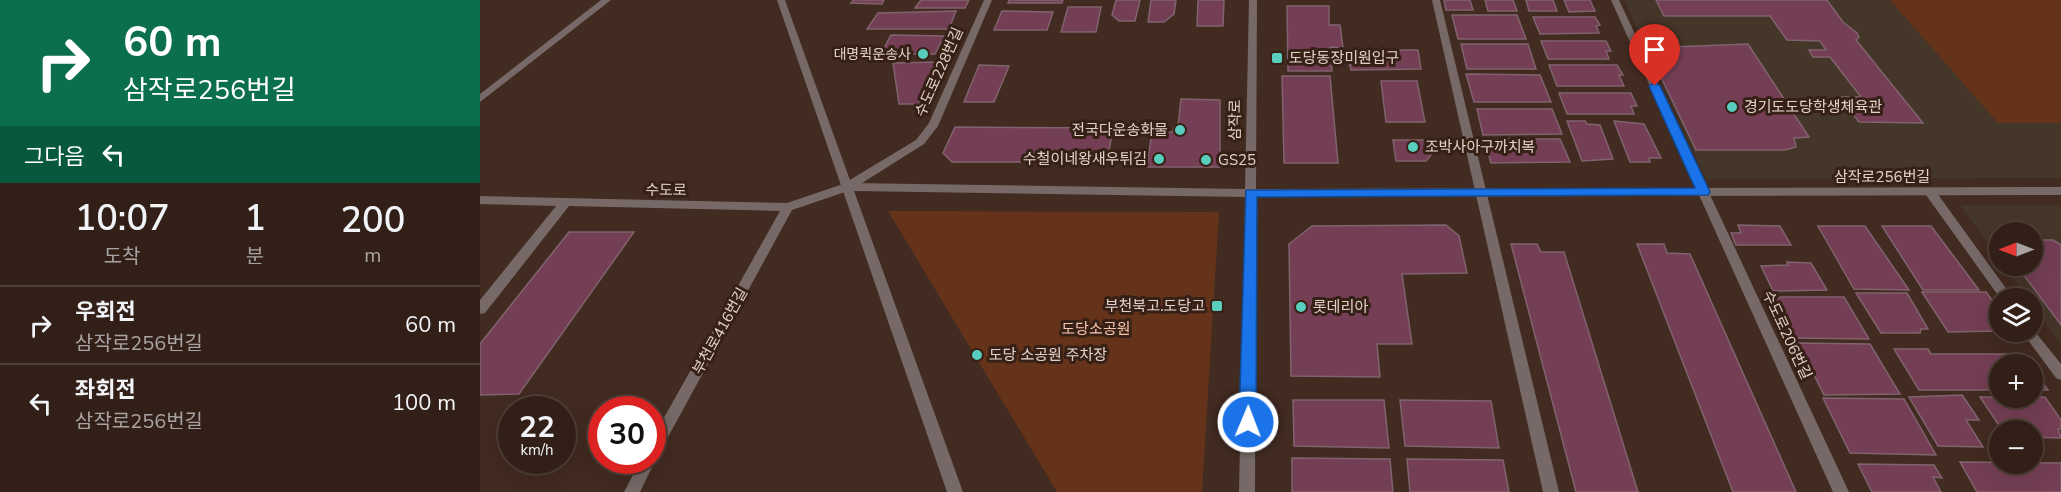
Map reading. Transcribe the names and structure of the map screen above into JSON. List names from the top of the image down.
{
  "streets": {
    "street": [
      "수도로228번길",
      "삼작로",
      "삼작로256번길",
      "수도로",
      "부천로416번길",
      "수도로206번길"
    ]
  },
  "crossings": [
    ["수도로228번길", "삼작로256번길"],
    ["수도로228번길", "수도로"],
    ["삼작로", "삼작로256번길"],
    ["삼작로256번길", "수도로"],
    ["삼작로256번길", "수도로206번길"],
    ["수도로", "부천로416번길"]
  ],
  "parks": ["도당소공원"],
  "places": {
    "other": [
      "대명퀵운송사",
      "경기도도당학생체육관",
      "전국다운송화물",
      "조박사아구까치복",
      "수철이네왕새우튀김",
      "GS25",
      "롯데리아",
      "도당 소공원 주차장"
    ],
    "transit": ["도당동장미원입구", "부천북고.도당고"]
  },
  "north": "left",
  "page": {
    "turn": ["60 m", "삼작로256번길"],
    "then": "그다음",
    "eta": [
      "10:07",
      "도착",
      "1",
      "분",
      "200",
      "m"
    ],
    "map_buttons": ["+", "−"],
    "list": [
      {
        "name": "우회전",
        "note": "삼작로256번길",
        "value": "60 m"
      },
      {
        "name": "좌회전",
        "note": "삼작로256번길",
        "value": "100 m"
      }
    ],
    "speed": "22 km/h",
    "limit": "30"
  }
}
